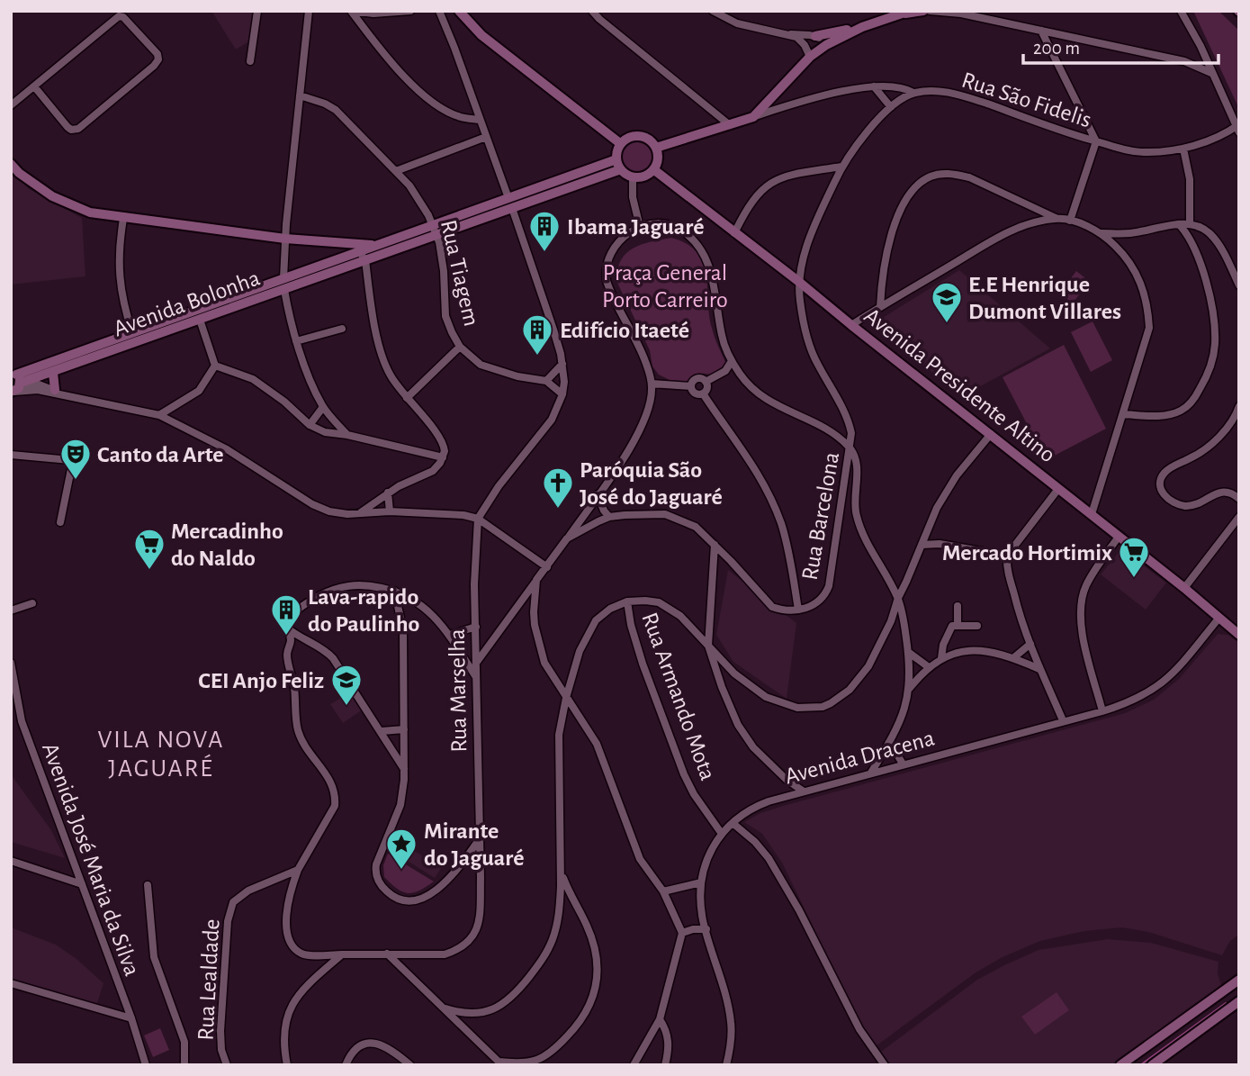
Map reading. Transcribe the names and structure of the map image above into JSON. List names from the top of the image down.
{
  "streets": {
    "main road": ["Avenida Bolonha", "Avenida Presidente Altino"],
    "street": [
      "Rua São Fidelis",
      "Rua Tiagem",
      "Rua Barcelona",
      "Rua Marselha",
      "Rua Armando Mota",
      "Avenida Dracena",
      "Avenida José Maria da Silva",
      "Rua Lealdade"
    ]
  },
  "crossings": [
    ["Rua Tiagem", "Avenida Bolonha"],
    ["Rua Tiagem", "Rua Marselha"],
    ["Avenida Bolonha", "Avenida Presidente Altino"],
    ["Avenida Bolonha", "Rua Marselha"],
    ["Avenida Presidente Altino", "Rua Barcelona"],
    ["Avenida Presidente Altino", "Avenida Dracena"],
    ["Rua Barcelona", "Rua Marselha"],
    ["Rua Marselha", "Rua Lealdade"],
    ["Rua Armando Mota", "Avenida Dracena"]
  ],
  "districts": ["VILA NOVA JAGUARÉ"],
  "parks": ["Praça General Porto Carreiro"],
  "places": {
    "building": ["Ibama Jaguaré", "Edifício Itaeté", "Lava-rapido do Paulinho"],
    "school or university": ["E.E Henrique Dumont Villares", "CEI Anjo Feliz"],
    "theatre": ["Canto da Arte"],
    "church": ["Paróquia São José do Jaguaré"],
    "supermarket": ["Mercadinho do Naldo", "Mercado Hortimix"],
    "place": ["Mirante do Jaguaré"]
  },
  "scale_bar": "200 m"
}
